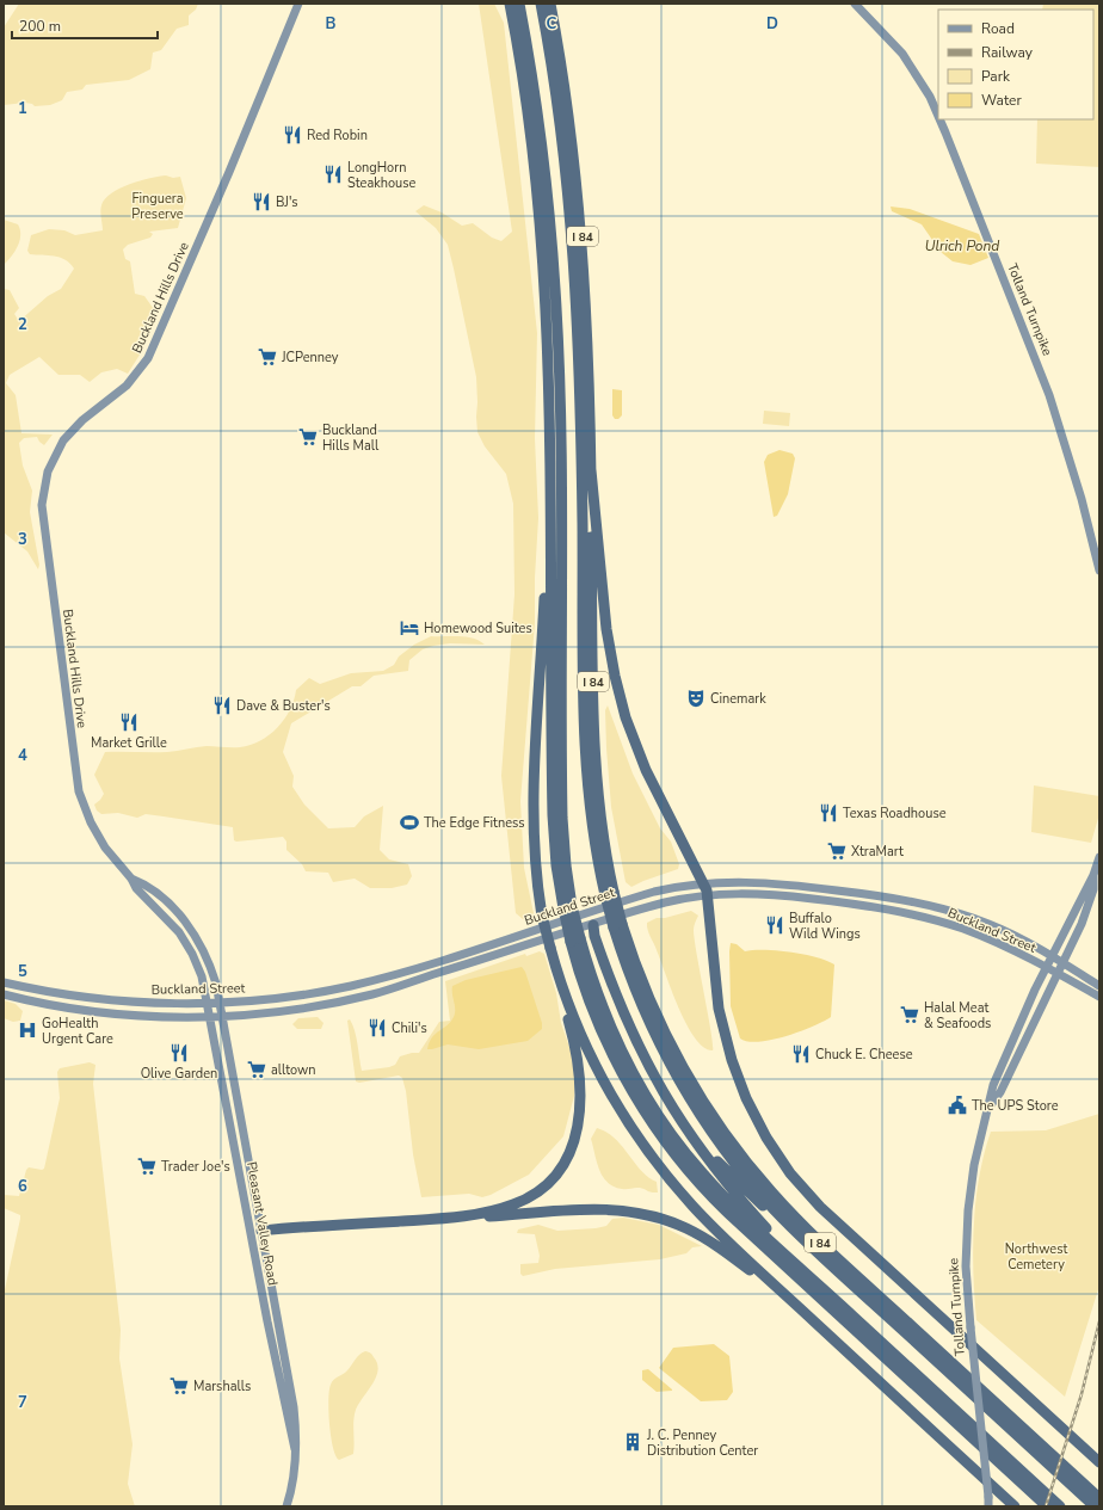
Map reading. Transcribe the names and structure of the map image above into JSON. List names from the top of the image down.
{
  "streets": {
    "highway": ["I 84"],
    "main road": [
      "Buckland Hills Drive",
      "Tolland Turnpike",
      "Buckland Street",
      "Pleasant Valley Road"
    ]
  },
  "crossings": [
    ["Buckland Hills Drive", "Buckland Street"],
    ["Buckland Hills Drive", "Pleasant Valley Road"],
    ["Tolland Turnpike", "Buckland Street"],
    ["Buckland Street", "Pleasant Valley Road"]
  ],
  "water": ["Ulrich Pond"],
  "parks": ["Finguera Preserve", "Northwest Cemetery"],
  "places": {
    "restaurant": [
      "Red Robin",
      "LongHorn Steakhouse",
      "BJ's",
      "Dave & Buster's",
      "Market Grille",
      "Texas Roadhouse",
      "Buffalo Wild Wings",
      "Chili's",
      "Olive Garden",
      "Chuck E. Cheese"
    ],
    "supermarket": [
      "JCPenney",
      "Buckland Hills Mall",
      "XtraMart",
      "Halal Meat & Seafoods",
      "alltown",
      "Trader Joe's",
      "Marshalls"
    ],
    "hotel": ["Homewood Suites"],
    "theatre": ["Cinemark"],
    "sports": ["The Edge Fitness"],
    "hospital": ["GoHealth Urgent Care"],
    "public building": ["The UPS Store"],
    "building": ["J. C. Penney Distribution Center"]
  },
  "legend": [
    "Road",
    "Railway",
    "Park",
    "Water"
  ],
  "scale_bar": "200 m",
  "grid": {
    "columns": ["B", "C", "D"],
    "rows": [
      "1",
      "2",
      "3",
      "4",
      "5",
      "6",
      "7"
    ]
  }
}
